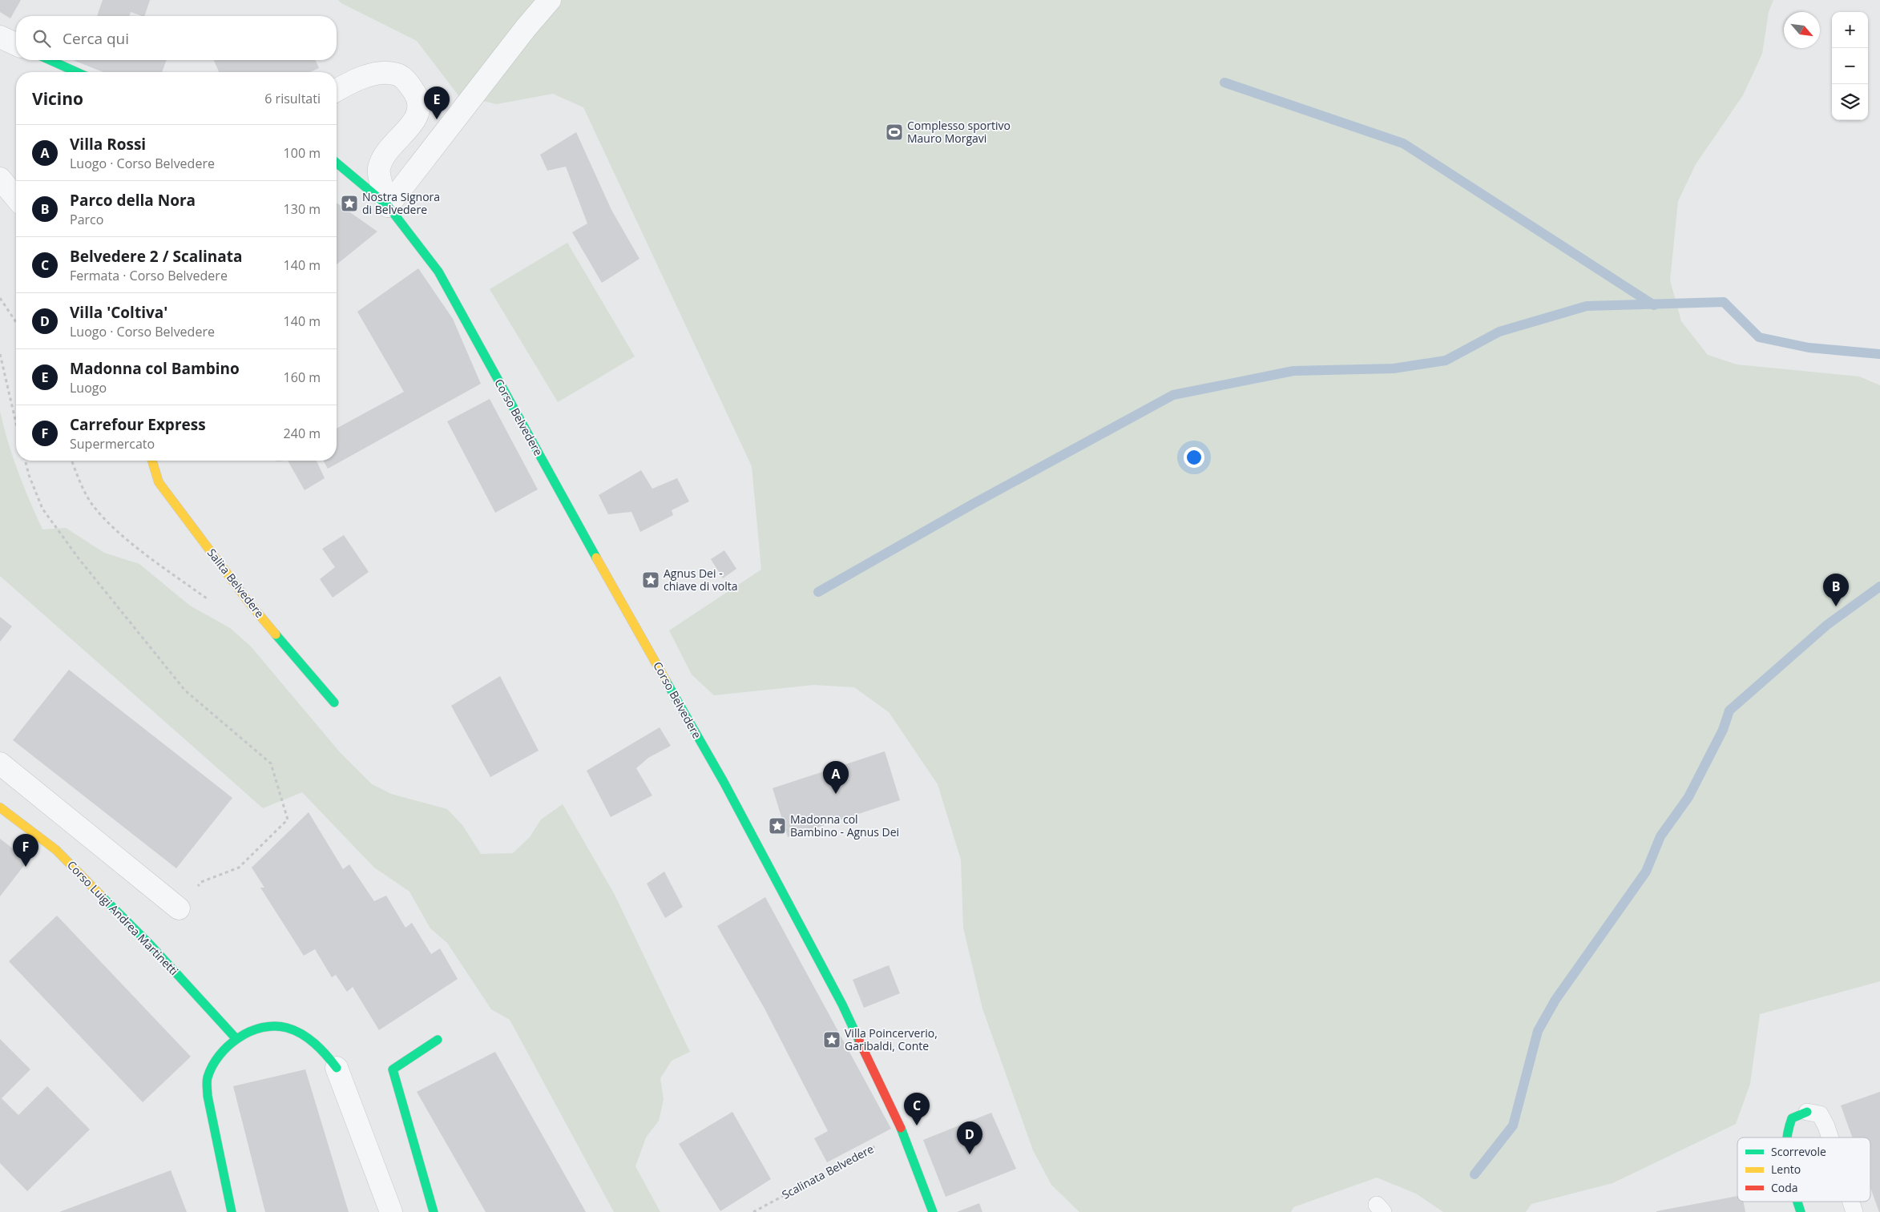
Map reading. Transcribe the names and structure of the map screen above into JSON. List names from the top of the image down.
{
  "streets": {
    "street": ["Corso Belvedere", "Salita Belvedere", "Corso Luigi Andrea Martinetti"],
    "path": ["Scalinata Belvedere"]
  },
  "crossings": [
    ["Corso Belvedere", "Scalinata Belvedere"]
  ],
  "places": {
    "sports": ["Complesso sportivo Mauro Morgavi"],
    "place": [
      "Nostra Signora di Belvedere",
      "Agnus Dei - chiave di volta",
      "Madonna col Bambino - Agnus Dei",
      "Villa Poincerverio, Garibaldi, Conte"
    ]
  },
  "legend": ["Scorrevole", "Lento", "Coda"],
  "north": "bottom right",
  "page": {
    "map_buttons": ["+", "−"],
    "search": "Cerca qui",
    "heading": ["Vicino", "6 risultati"],
    "pins": [
      "E",
      "B",
      "A",
      "F",
      "C",
      "D"
    ],
    "list": [
      {
        "mark": "A",
        "name": "Villa Rossi",
        "note": "Luogo · Corso Belvedere",
        "value": "100 m"
      },
      {
        "mark": "B",
        "name": "Parco della Nora",
        "note": "Parco",
        "value": "130 m"
      },
      {
        "mark": "C",
        "name": "Belvedere 2 / Scalinata",
        "note": "Fermata · Corso Belvedere",
        "value": "140 m"
      },
      {
        "mark": "D",
        "name": "Villa 'Coltiva'",
        "note": "Luogo · Corso Belvedere",
        "value": "140 m"
      },
      {
        "mark": "E",
        "name": "Madonna col Bambino",
        "note": "Luogo",
        "value": "160 m"
      },
      {
        "mark": "F",
        "name": "Carrefour Express",
        "note": "Supermercato",
        "value": "240 m"
      }
    ]
  }
}
